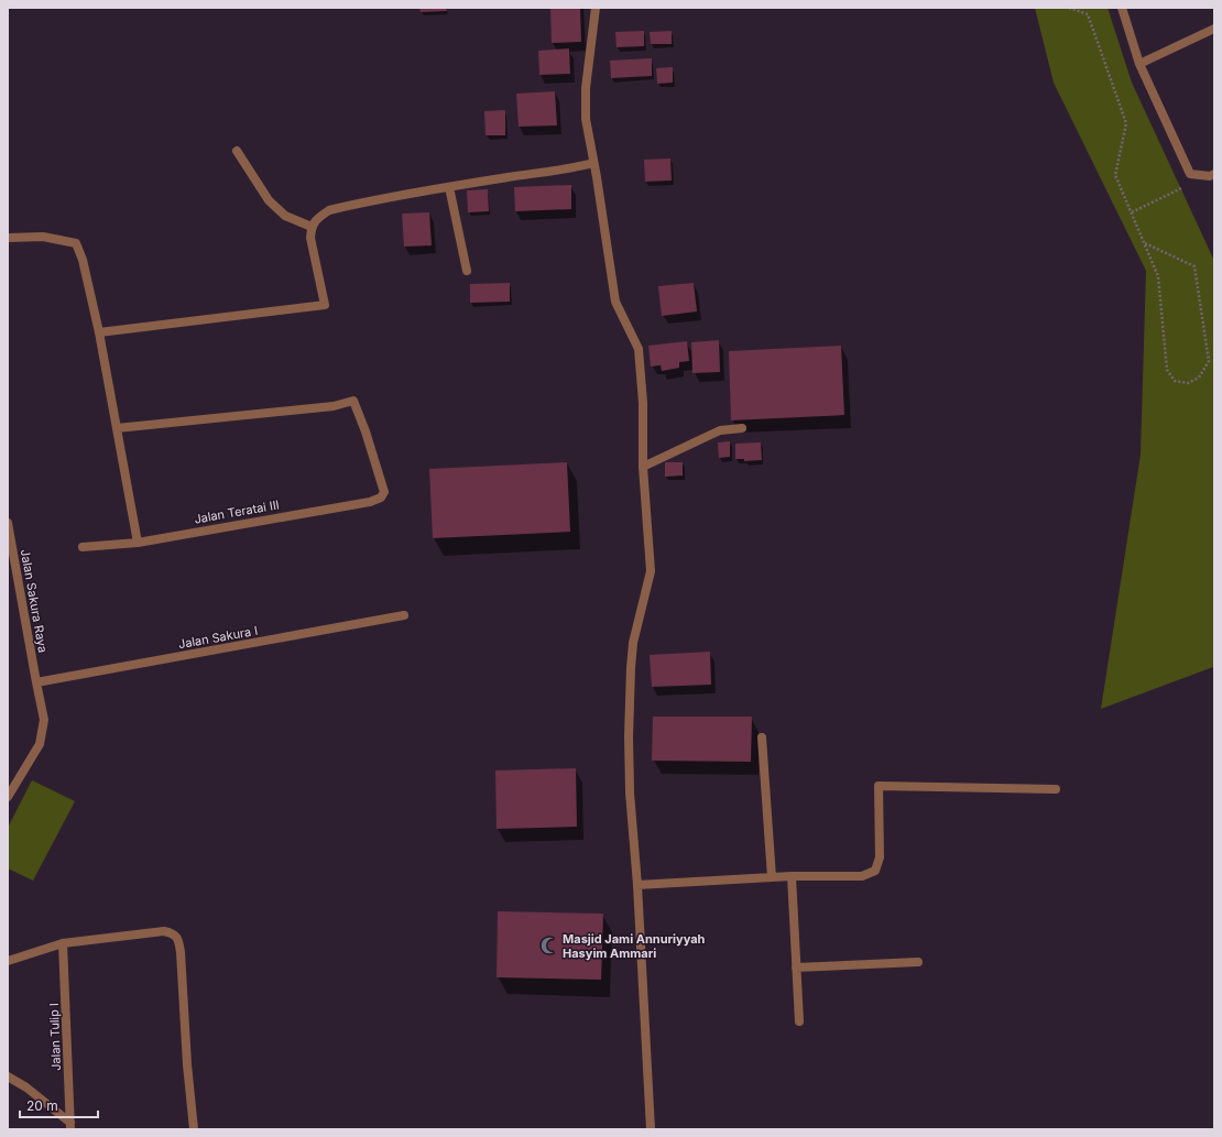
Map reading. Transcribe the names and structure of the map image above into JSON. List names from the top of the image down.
{
  "streets": {
    "street": [
      "Jalan Teratai III",
      "Jalan Sakura Raya",
      "Jalan Sakura I",
      "Jalan Tulip I"
    ]
  },
  "crossings": [
    ["Jalan Sakura Raya", "Jalan Sakura I"]
  ],
  "places": {
    "mosque": ["Masjid Jami Annuriyyah Hasyim Ammari"]
  },
  "scale_bar": "20 m"
}
